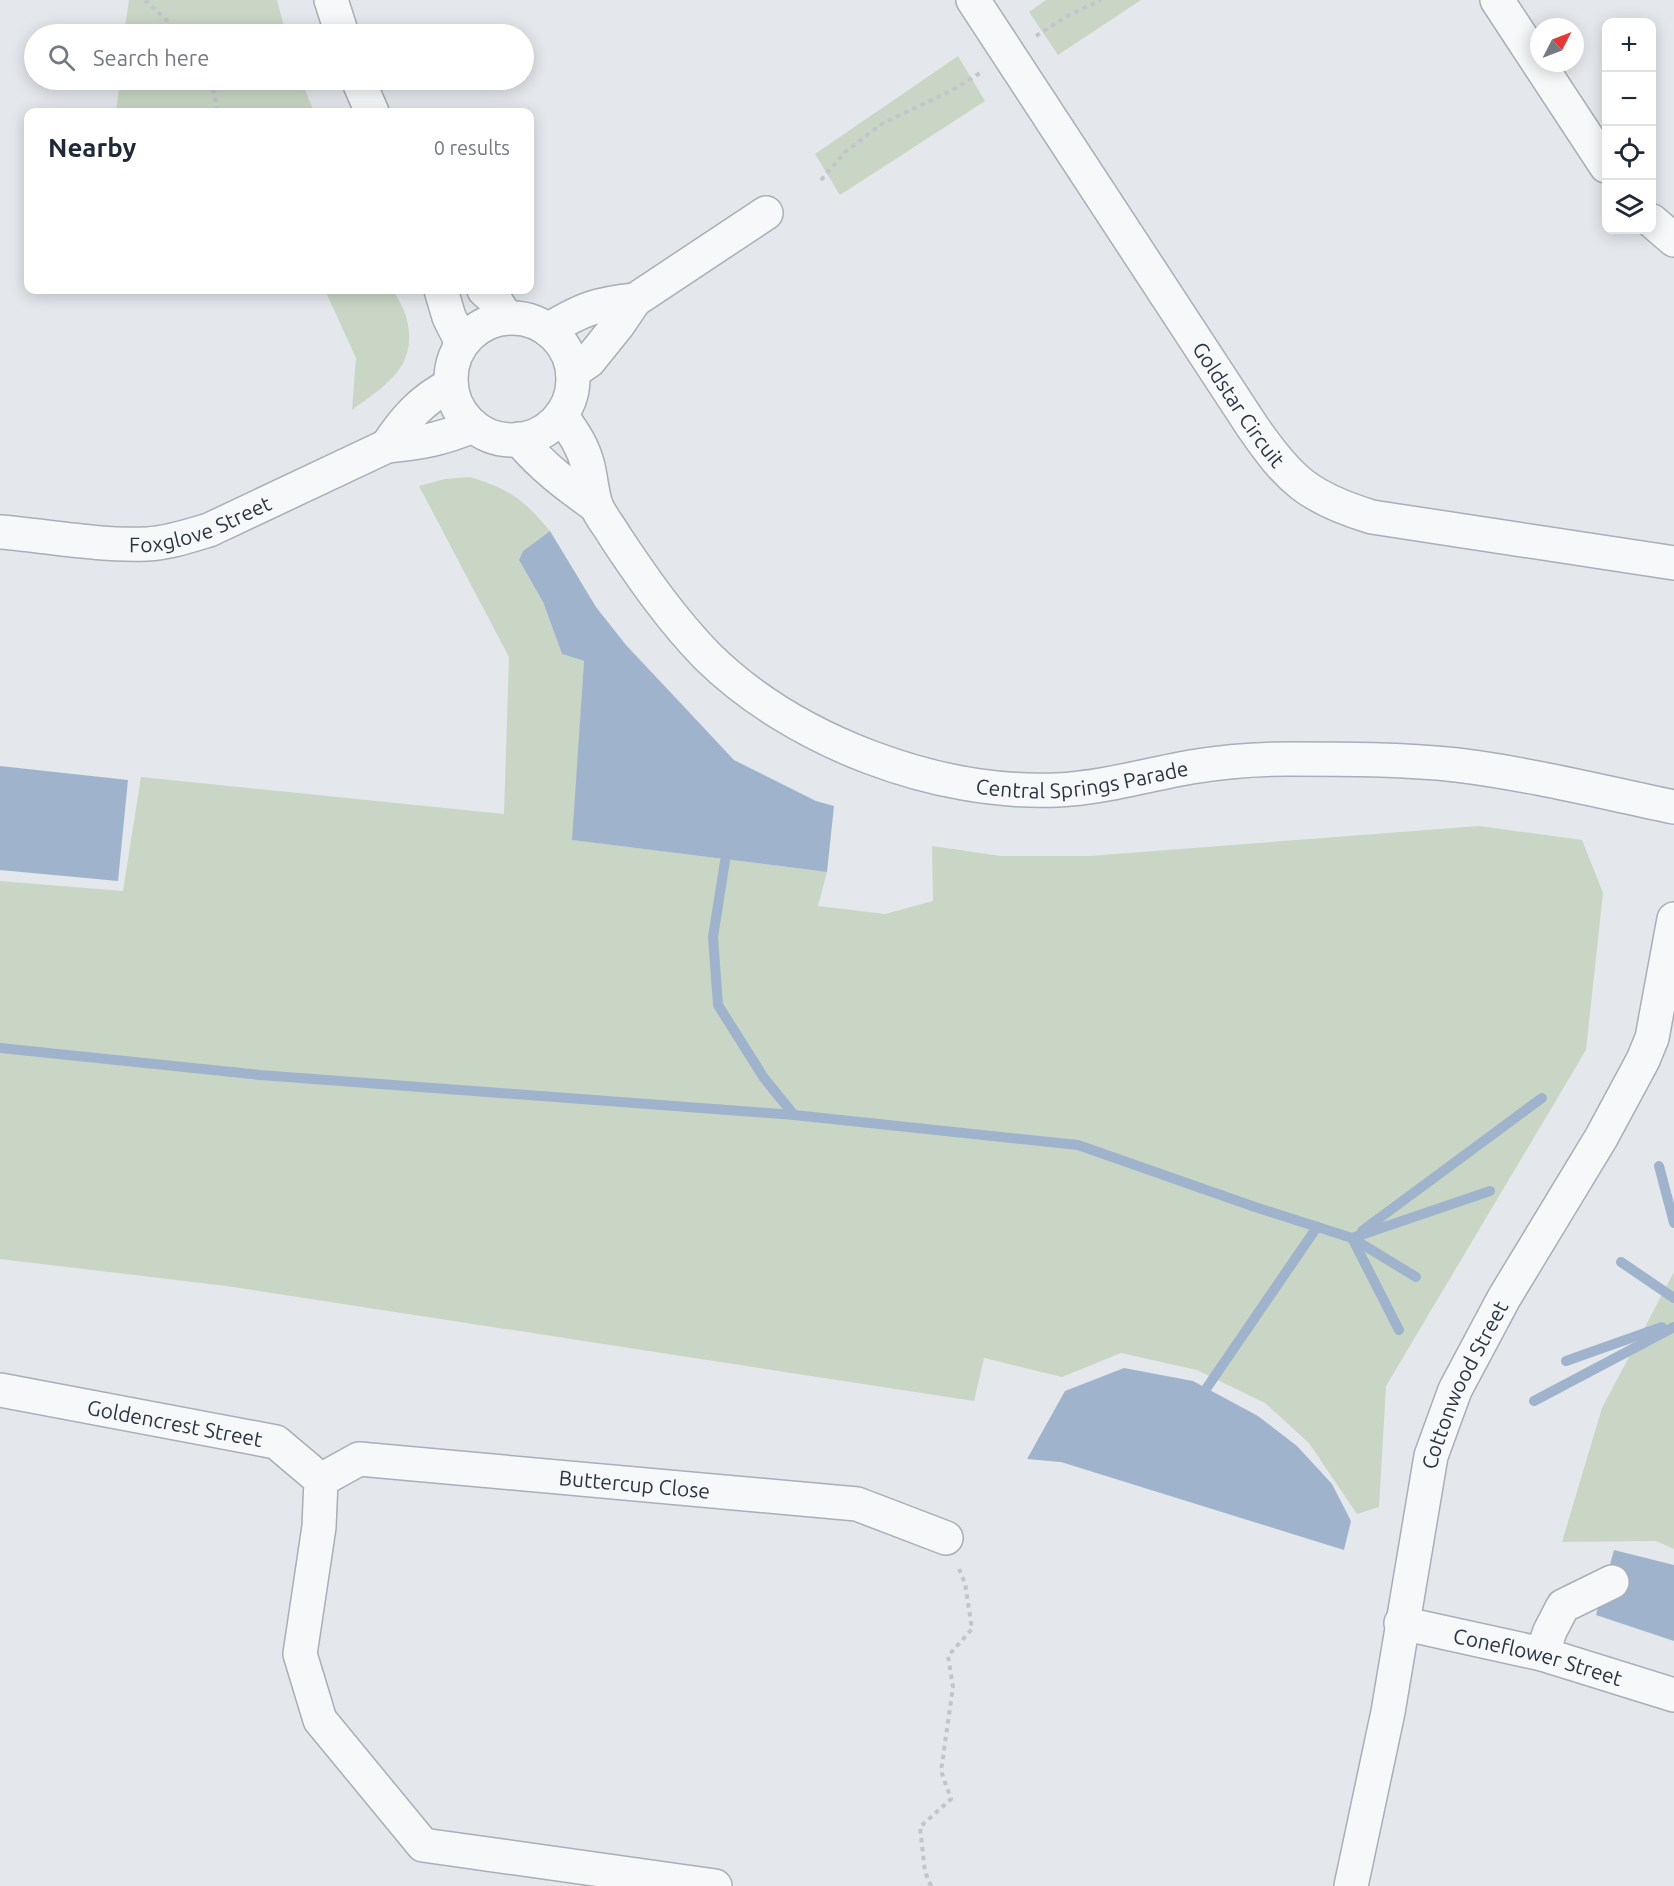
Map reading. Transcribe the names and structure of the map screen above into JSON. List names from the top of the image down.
{
  "streets": {
    "street": [
      "Goldstar Circuit",
      "Foxglove Street",
      "Central Springs Parade",
      "Cottonwood Street",
      "Goldencrest Street",
      "Buttercup Close",
      "Coneflower Street"
    ]
  },
  "crossings": [
    ["Foxglove Street", "Central Springs Parade"],
    ["Cottonwood Street", "Coneflower Street"],
    ["Goldencrest Street", "Buttercup Close"]
  ],
  "north": "top right",
  "page": {
    "map_buttons": ["+", "−"],
    "search": "Search here",
    "heading": ["Nearby", "0 results"]
  }
}
